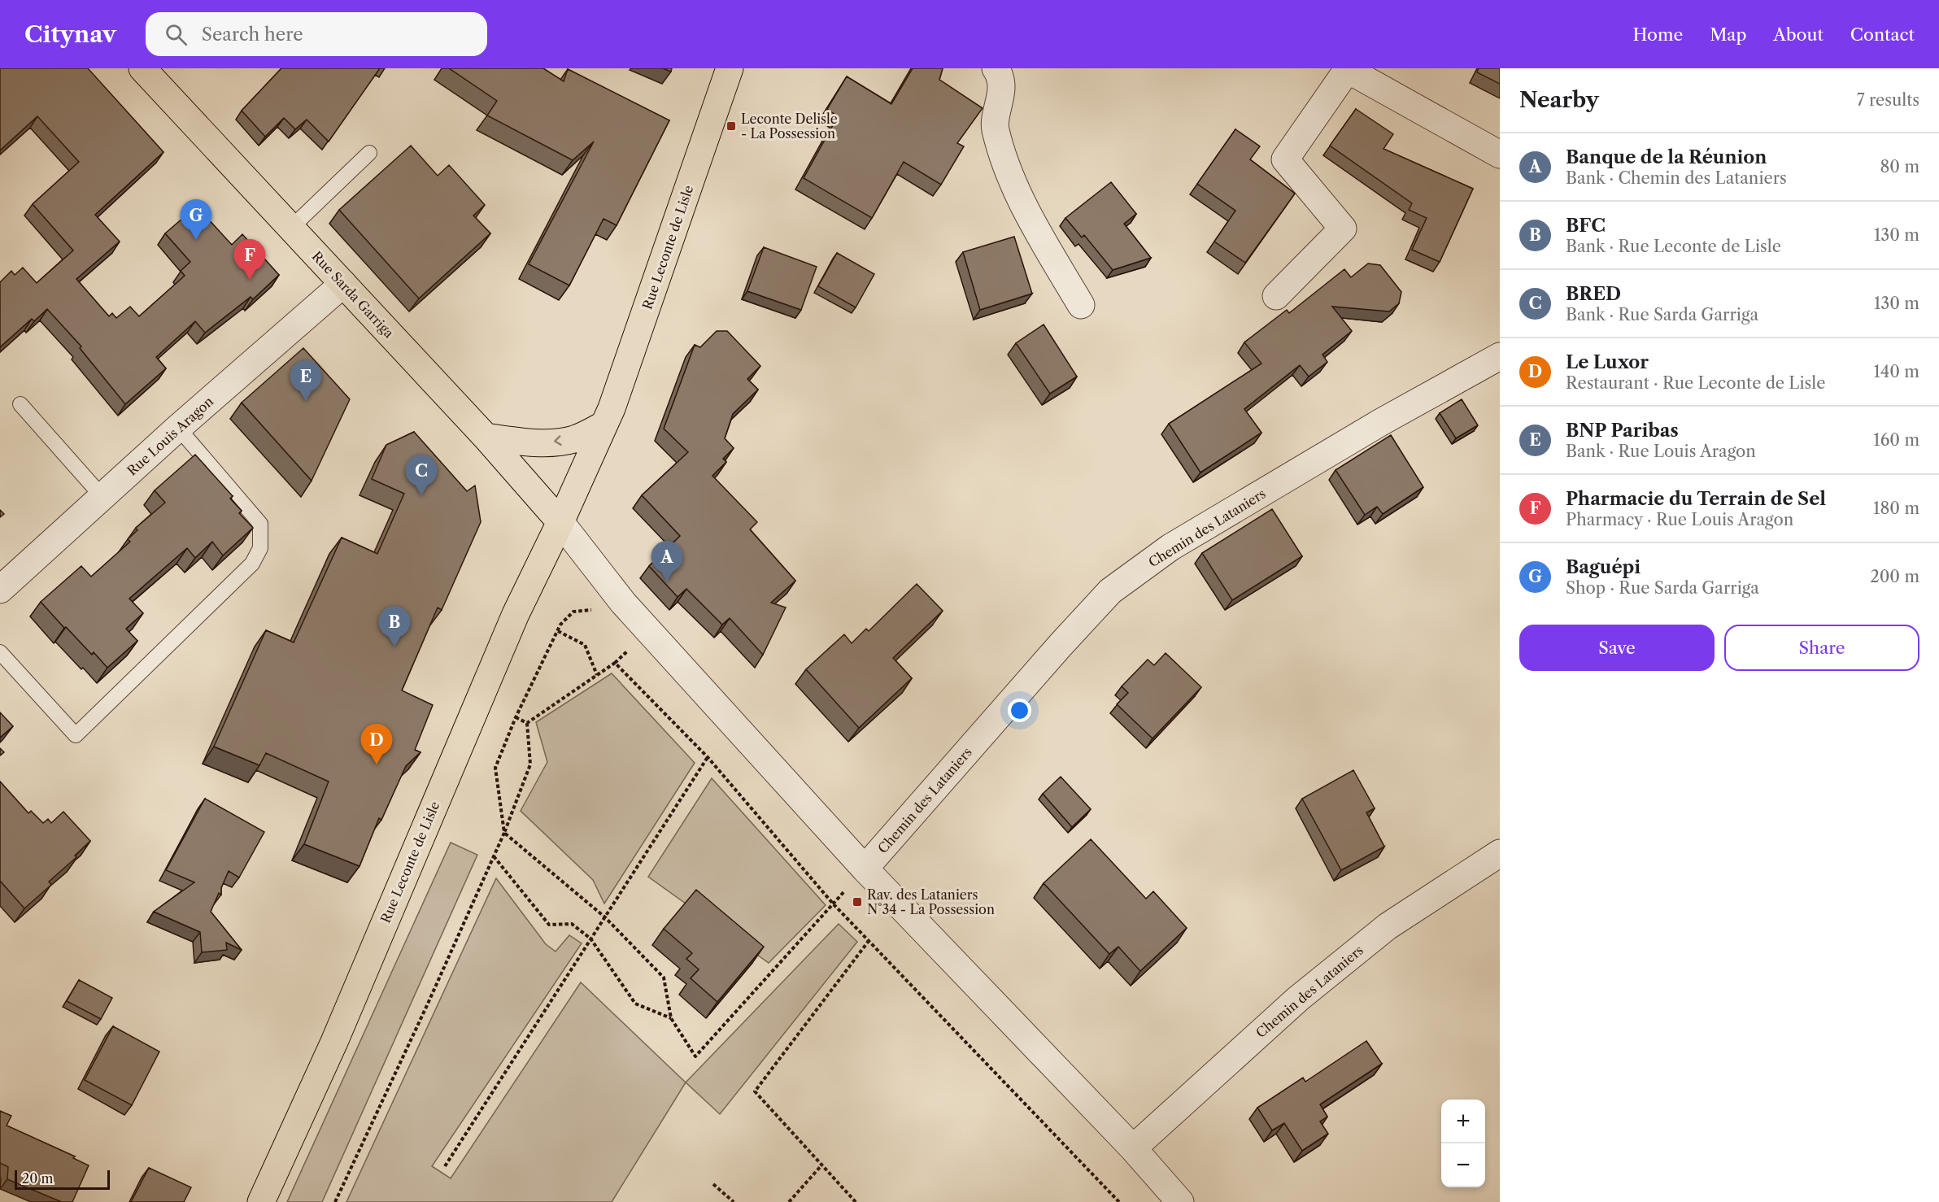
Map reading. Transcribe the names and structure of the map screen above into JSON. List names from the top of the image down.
{
  "streets": {
    "main road": ["Rue Leconte de Lisle", "Rue Sarda Garriga"],
    "street": ["Rue Louis Aragon", "Chemin des Lataniers"]
  },
  "crossings": [
    ["Rue Leconte de Lisle", "Rue Sarda Garriga"],
    ["Rue Sarda Garriga", "Rue Louis Aragon"]
  ],
  "places": {
    "transit": ["Leconte Delisle - La Possession", "Rav. des Lataniers N°34 - La Possession"]
  },
  "scale_bar": "20 m",
  "page": {
    "header": "Citynav",
    "search": "Search here",
    "nav": [
      "Home",
      "Map",
      "About",
      "Contact"
    ],
    "heading": ["Nearby", "7 results"],
    "list": [
      {
        "mark": "A",
        "name": "Banque de la Réunion",
        "note": "Bank · Chemin des Lataniers",
        "value": "80 m"
      },
      {
        "mark": "B",
        "name": "BFC",
        "note": "Bank · Rue Leconte de Lisle",
        "value": "130 m"
      },
      {
        "mark": "C",
        "name": "BRED",
        "note": "Bank · Rue Sarda Garriga",
        "value": "130 m"
      },
      {
        "mark": "D",
        "name": "Le Luxor",
        "note": "Restaurant · Rue Leconte de Lisle",
        "value": "140 m"
      },
      {
        "mark": "E",
        "name": "BNP Paribas",
        "note": "Bank · Rue Louis Aragon",
        "value": "160 m"
      },
      {
        "mark": "F",
        "name": "Pharmacie du Terrain de Sel",
        "note": "Pharmacy · Rue Louis Aragon",
        "value": "180 m"
      },
      {
        "mark": "G",
        "name": "Baguépi",
        "note": "Shop · Rue Sarda Garriga",
        "value": "200 m"
      }
    ],
    "pins": [
      "G",
      "F",
      "E",
      "C",
      "A",
      "B",
      "D"
    ],
    "buttons": ["Save", "Share"],
    "map_buttons": ["+", "−"],
    "scale": "20 m"
  }
}
